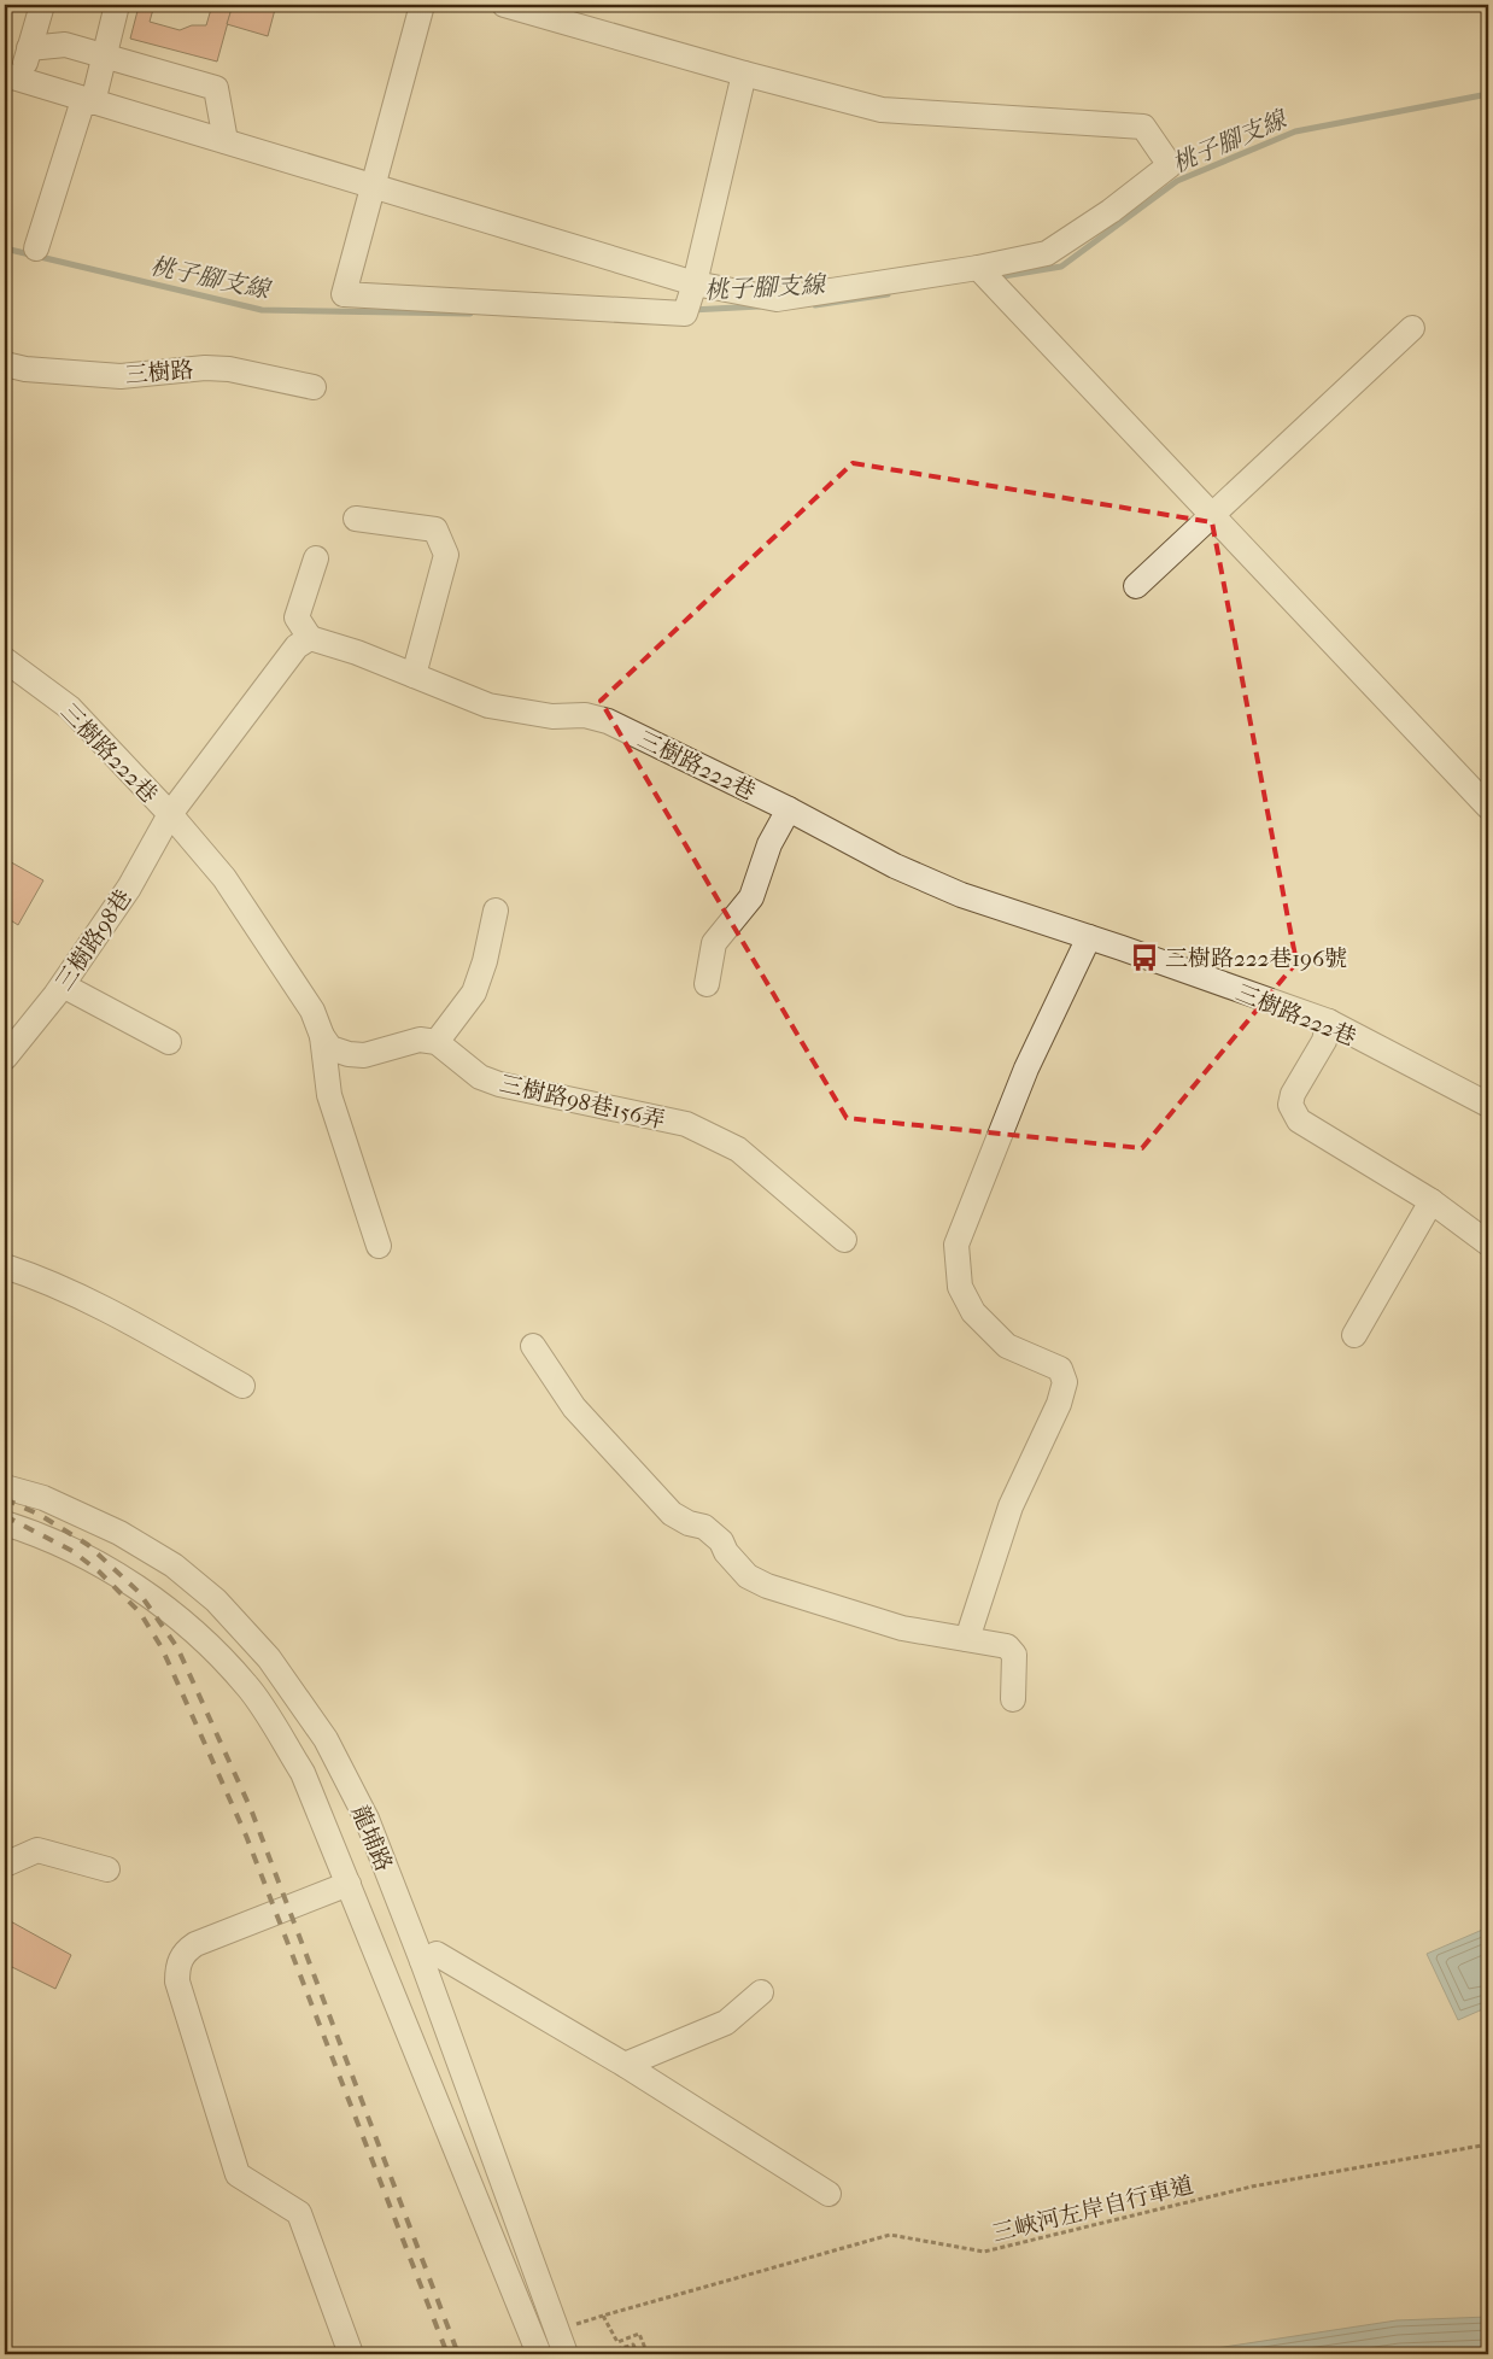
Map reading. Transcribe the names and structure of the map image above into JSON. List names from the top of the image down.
{
  "streets": {
    "street": [
      "三樹路",
      "三樹路222巷",
      "三樹路98巷",
      "三樹路98巷156弄",
      "龍埔路"
    ],
    "path": ["三峽河左岸自行車道"]
  },
  "crossings": [
    ["三樹路222巷", "三樹路98巷"],
    ["龍埔路", "三峽河左岸自行車道"]
  ],
  "water": ["桃子腳支線"],
  "places": {
    "bus stop": ["三樹路222巷196號"]
  }
}
